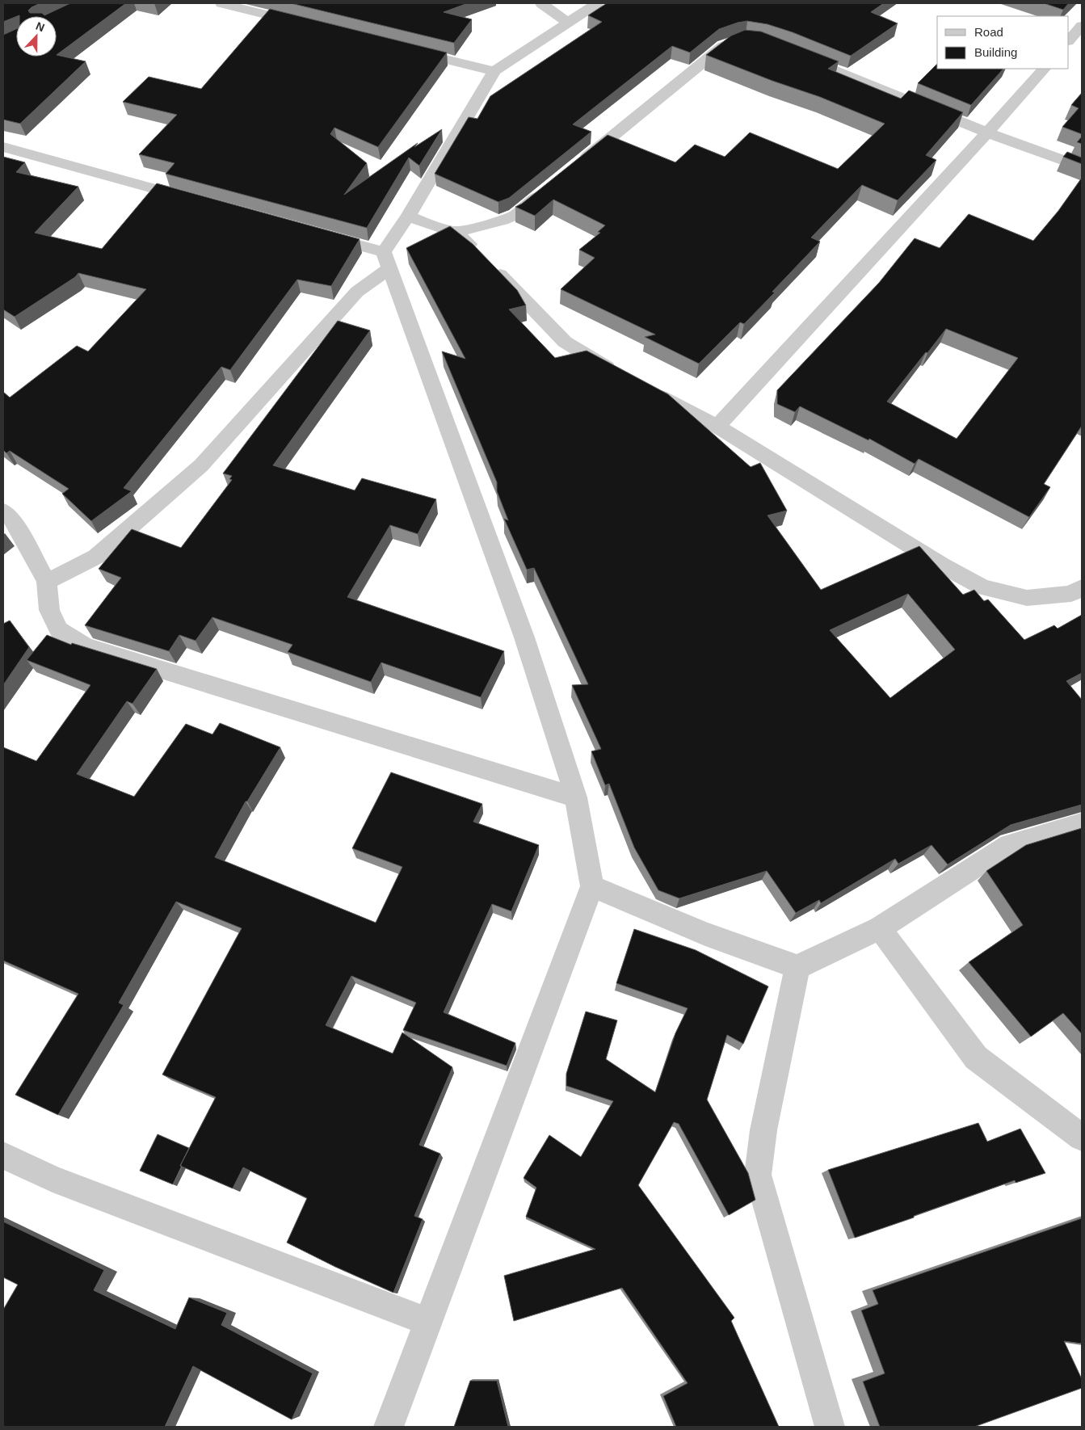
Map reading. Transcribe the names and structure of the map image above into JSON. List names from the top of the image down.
{
  "legend": ["Road", "Building"],
  "north": "top"
}
